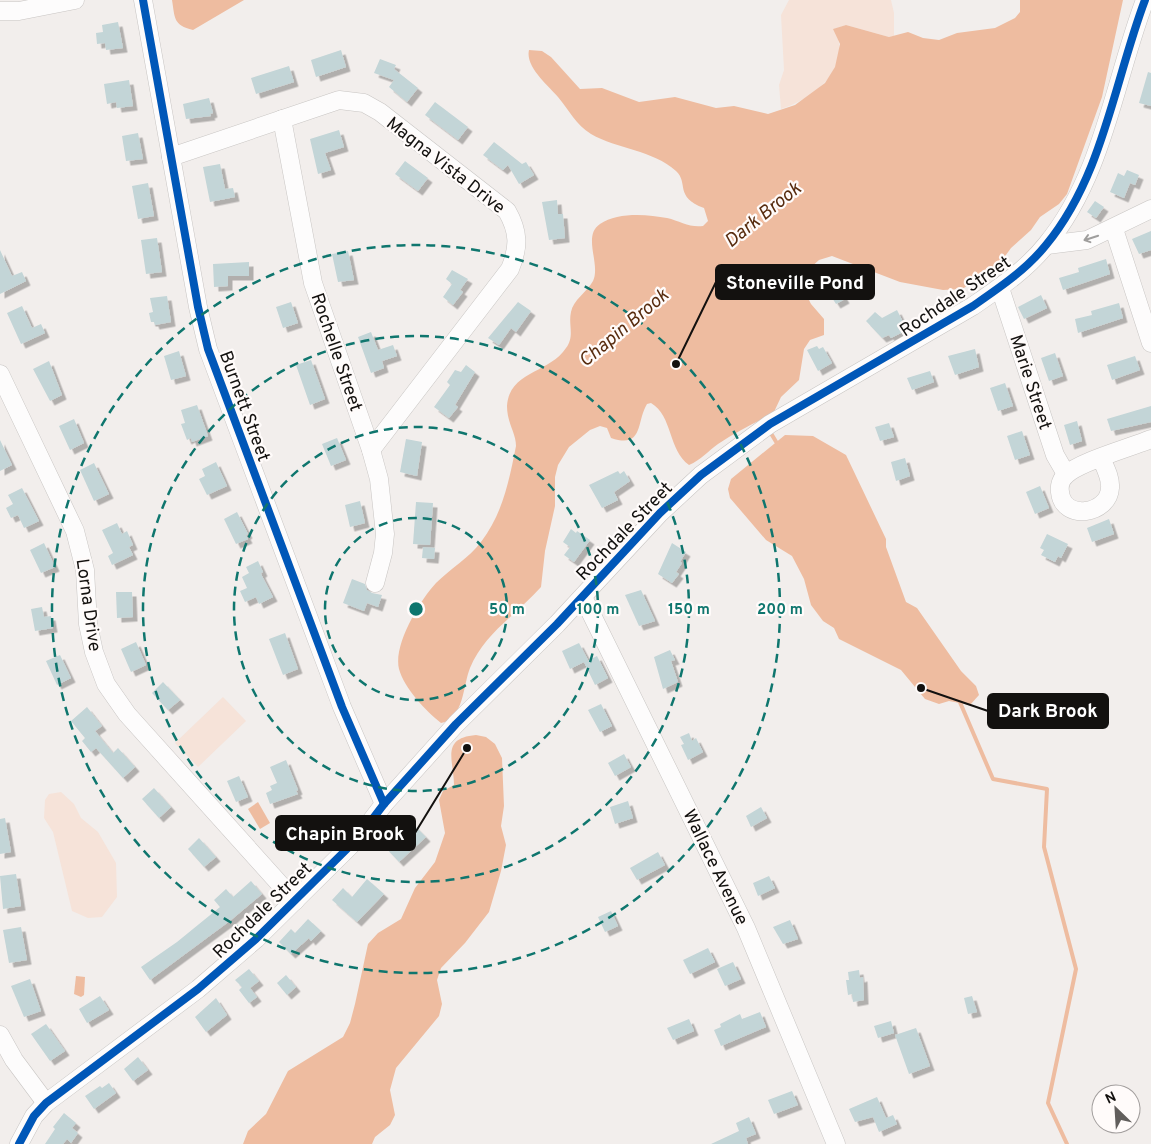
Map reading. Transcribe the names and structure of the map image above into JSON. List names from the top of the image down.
{
  "streets": {
    "street": [
      "Magna Vista Drive",
      "Rochdale Street",
      "Rochelle Street",
      "Marie Street",
      "Burnett Street",
      "Lorna Drive",
      "Wallace Avenue"
    ]
  },
  "crossings": [
    ["Magna Vista Drive", "Rochelle Street"],
    ["Magna Vista Drive", "Burnett Street"],
    ["Rochdale Street", "Marie Street"],
    ["Rochdale Street", "Burnett Street"],
    ["Rochdale Street", "Lorna Drive"],
    ["Rochdale Street", "Wallace Avenue"]
  ],
  "water": ["Dark Brook", "Chapin Brook"],
  "places": ["Stoneville Pond", "Dark Brook", "Chapin Brook"],
  "north": "top left",
  "rings": [
    "50 m",
    "100 m",
    "150 m",
    "200 m"
  ]
}
